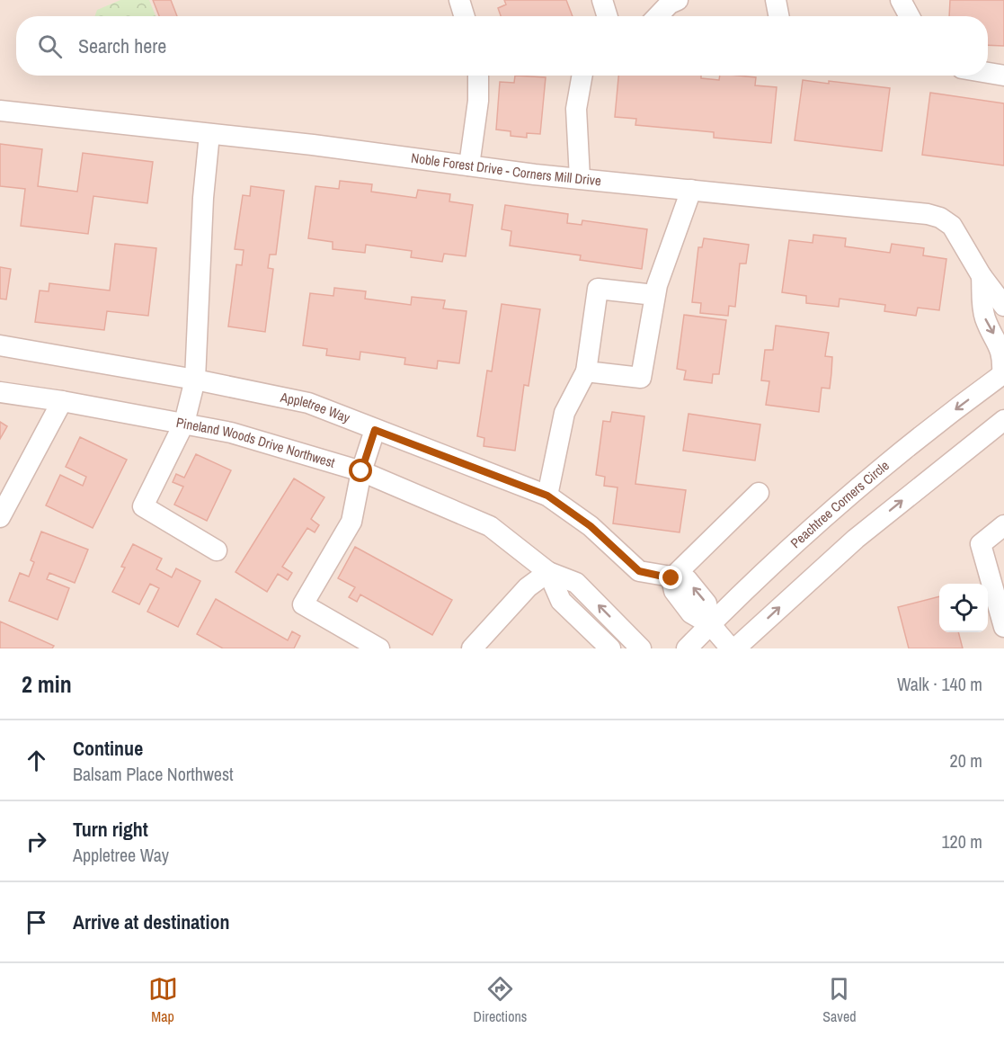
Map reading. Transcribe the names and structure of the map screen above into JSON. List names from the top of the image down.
{
  "streets": {
    "street": [
      "Noble Forest Drive - Corners Mill Drive",
      "Appletree Way",
      "Pineland Woods Drive Northwest",
      "Peachtree Corners Circle"
    ]
  },
  "crossings": [
    ["Appletree Way", "Peachtree Corners Circle"]
  ],
  "page": {
    "search": "Search here",
    "heading": ["2 min", "Walk · 140 m"],
    "list": [
      ["Continue", "Balsam Place Northwest", "20 m"],
      ["Turn right", "Appletree Way", "120 m"],
      "Arrive at destination"
    ],
    "nav": ["Map", "Directions", "Saved"]
  }
}
